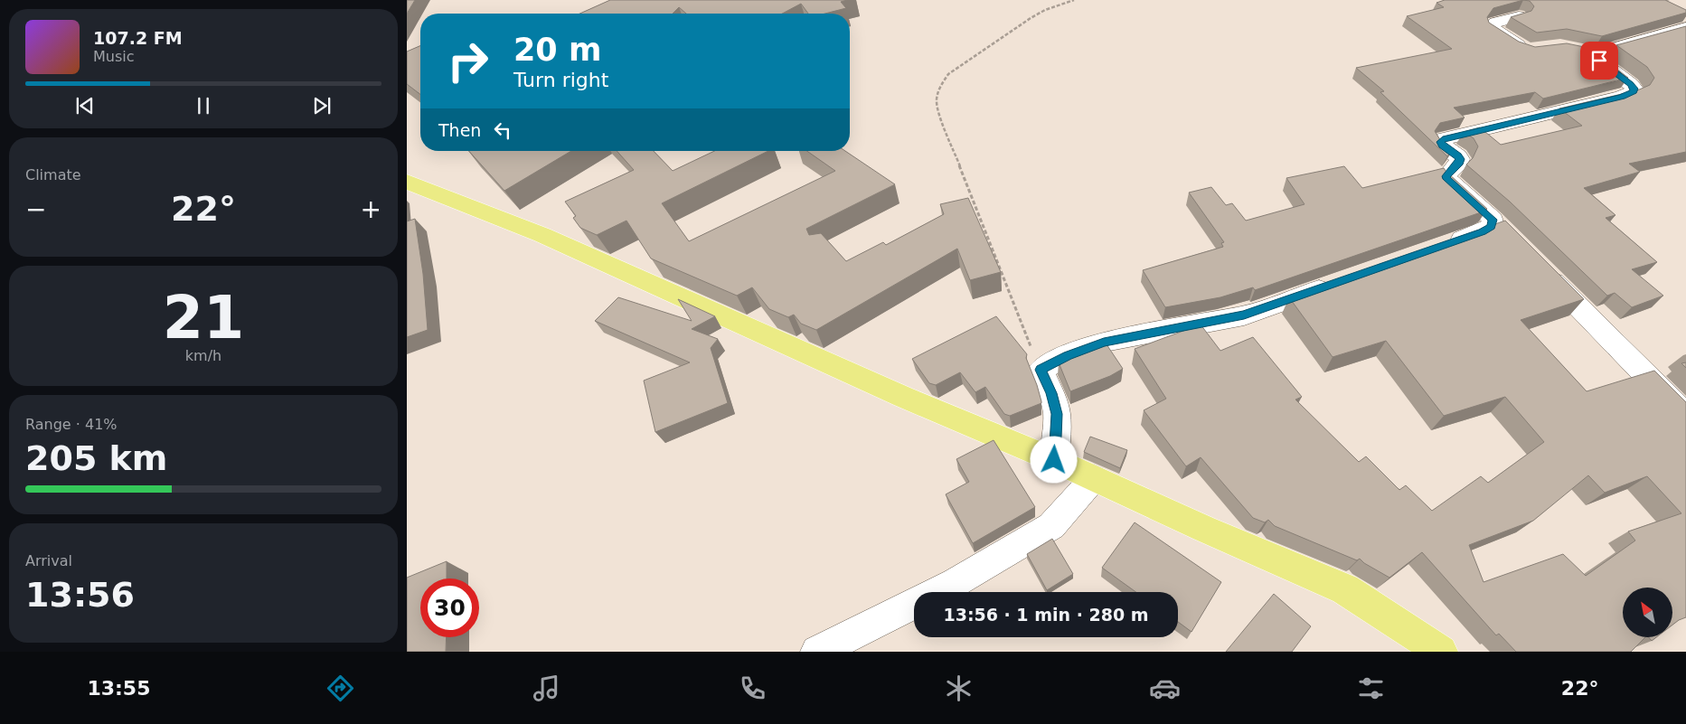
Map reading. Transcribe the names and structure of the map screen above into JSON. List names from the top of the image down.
{
  "north": "top left",
  "page": {
    "turn": ["20 m", "Turn right"],
    "song": ["107.2 FM", "Music"],
    "then": "Then",
    "tile": [
      "Climate",
      ["21", "km/h"],
      ["Range · 41%", "205 km"],
      ["Arrival", "13:56"]
    ],
    "heat": ["−", "22°", "+"],
    "limit": "30",
    "trip": "13:56 · 1 min · 280 m",
    "tabs": ["13:55", "22°"]
  }
}
